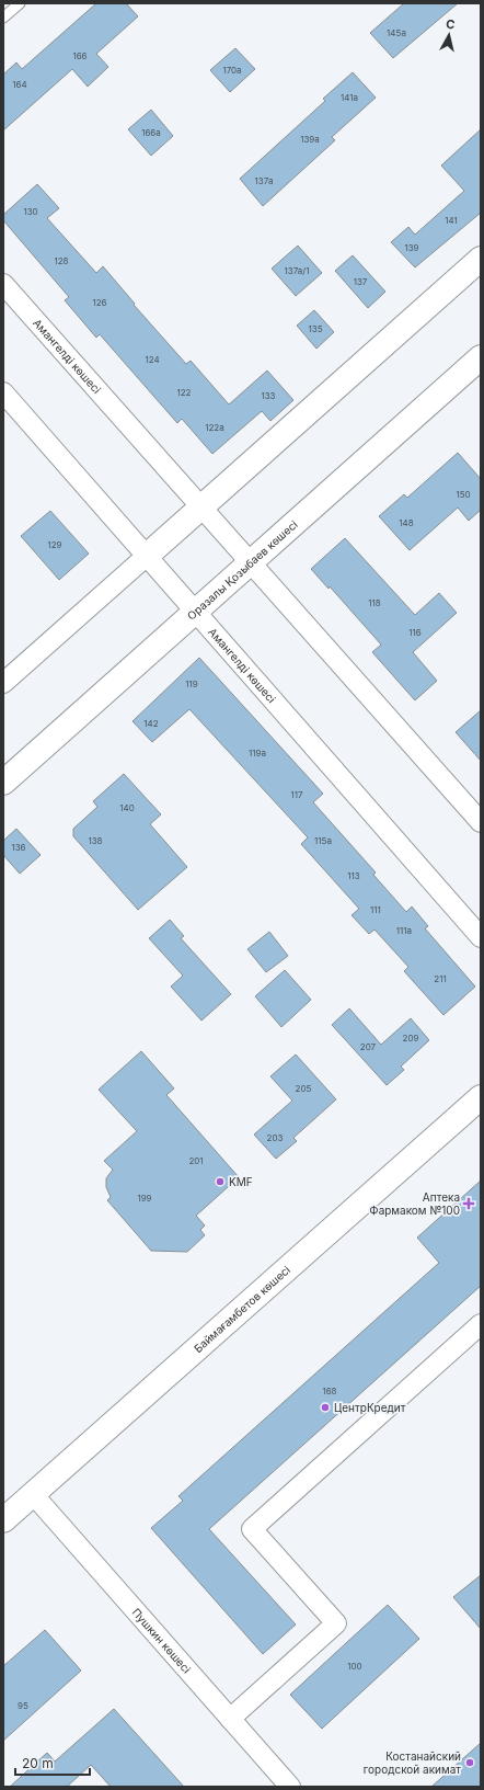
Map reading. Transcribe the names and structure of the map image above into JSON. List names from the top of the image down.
{
  "streets": {
    "street": [
      "Амангелді көшесі",
      "Оразалы Қозыбаев көшесі",
      "Баймағамбетов көшесі",
      "Пушкин көшесі"
    ]
  },
  "crossings": [
    ["Амангелді көшесі", "Оразалы Қозыбаев көшесі"],
    ["Баймағамбетов көшесі", "Пушкин көшесі"]
  ],
  "places": {
    "other": ["KMF", "ЦентрКредит", "Костанайский городской акимат"],
    "health": ["Аптека Фармаком №100"]
  },
  "house_numbers": [
    "145а",
    "166",
    "170а",
    "164",
    "141а",
    "166а",
    "139а",
    "137а",
    "130",
    "141",
    "139",
    "128",
    "137а/1",
    "137",
    "126",
    "135",
    "124",
    "122",
    "133",
    "122а",
    "150",
    "148",
    "129",
    "118",
    "116",
    "119",
    "142",
    "119а",
    "117",
    "140",
    "138",
    "115а",
    "136",
    "113",
    "111",
    "111а",
    "211",
    "209",
    "207",
    "205",
    "203",
    "201",
    "199",
    "168",
    "100",
    "95"
  ],
  "scale_bar": "20 m",
  "north": "top"
}
